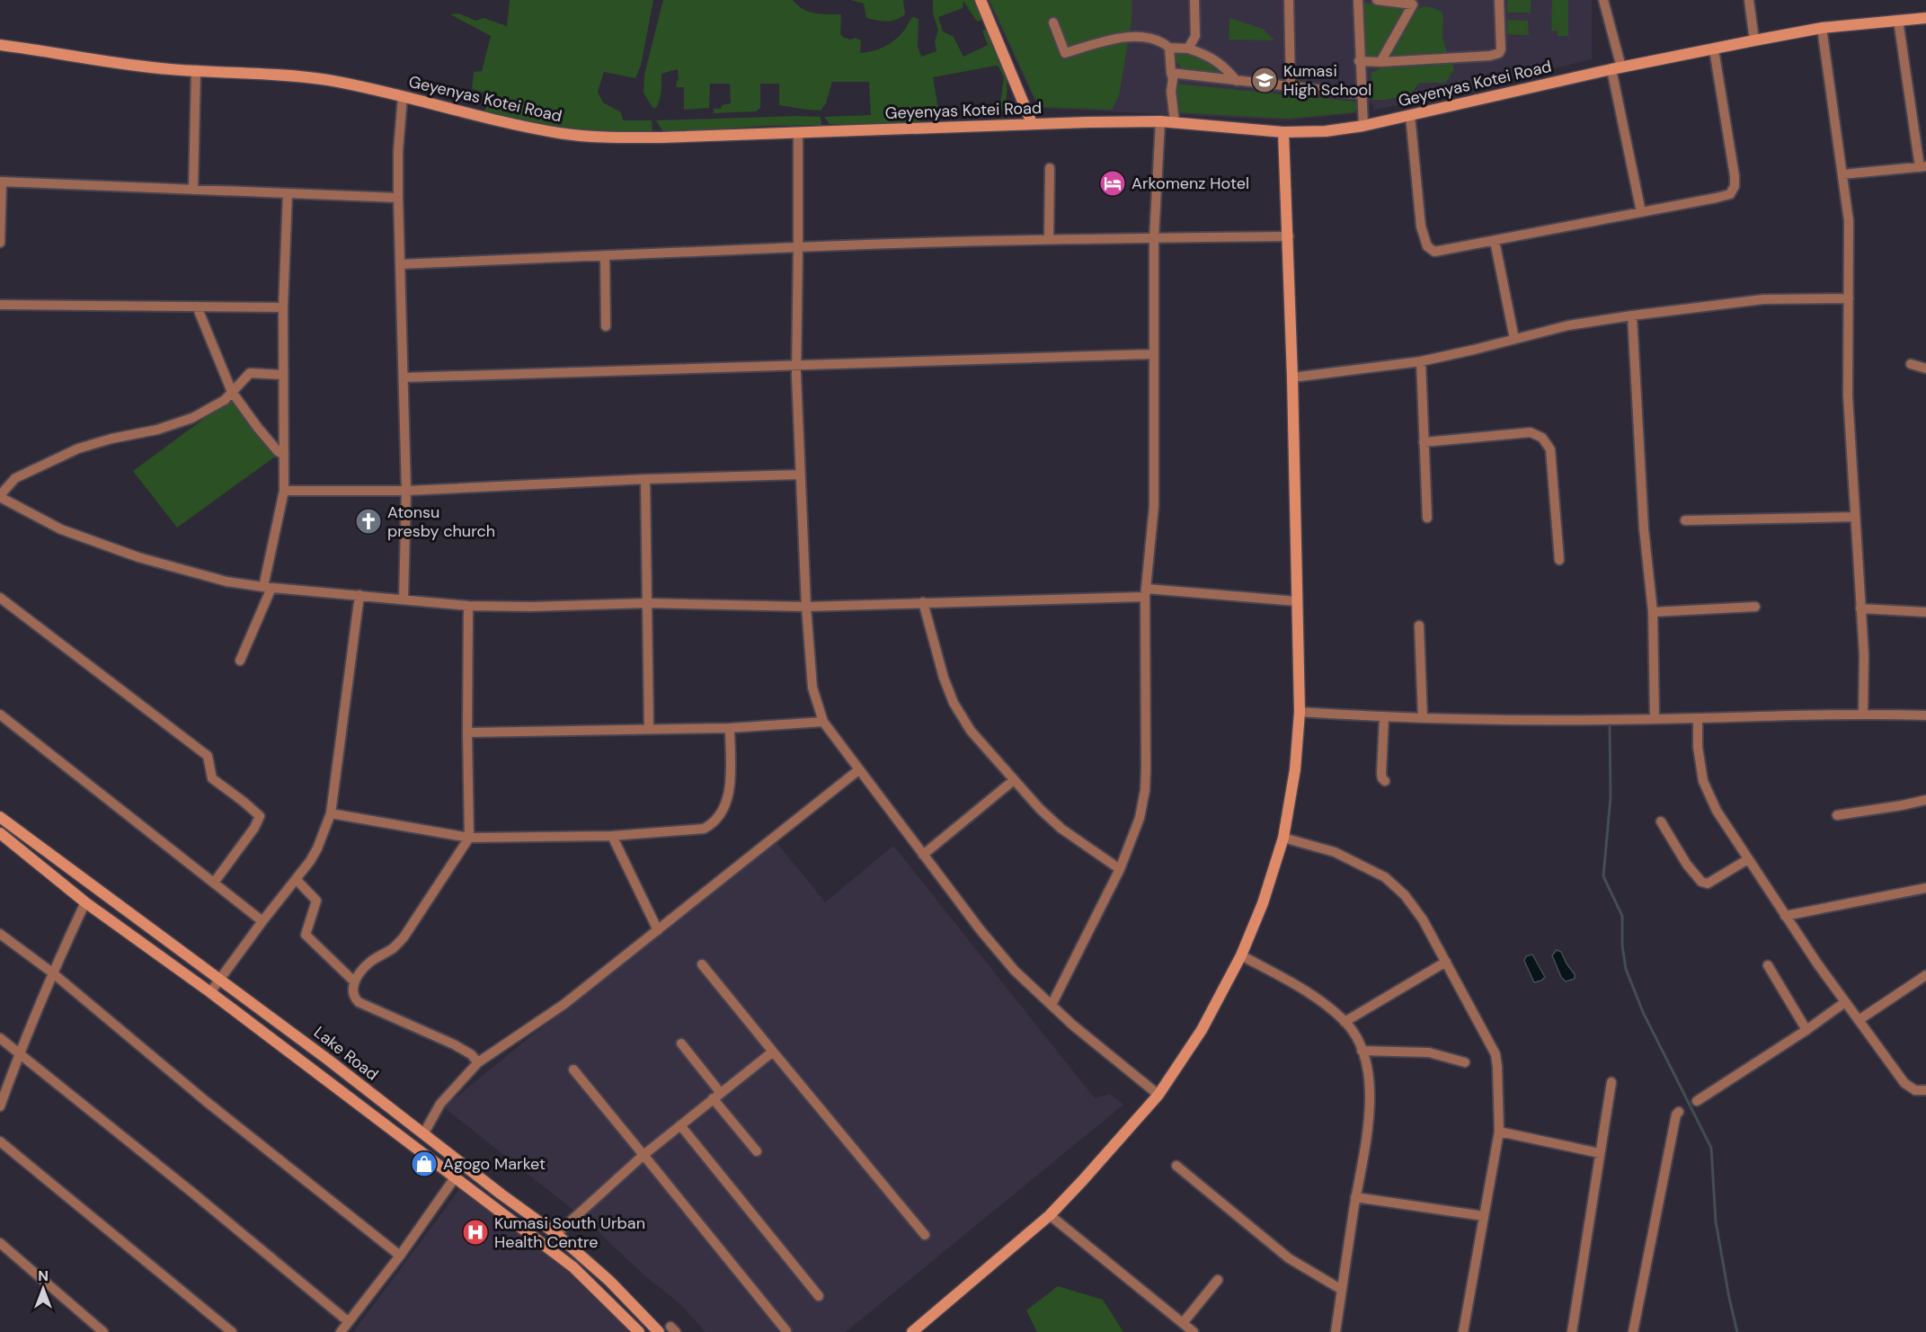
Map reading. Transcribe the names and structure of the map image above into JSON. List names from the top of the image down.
{
  "streets": {
    "street": ["Geyenyas Kotei Road", "Lake Road"]
  },
  "places": {
    "school or university": ["Kumasi High School"],
    "hotel": ["Arkomenz Hotel"],
    "church": ["Atonsu presby church"],
    "shop": ["Agogo Market"],
    "hospital": ["Kumasi South Urban Health Centre"]
  },
  "north": "top"
}
